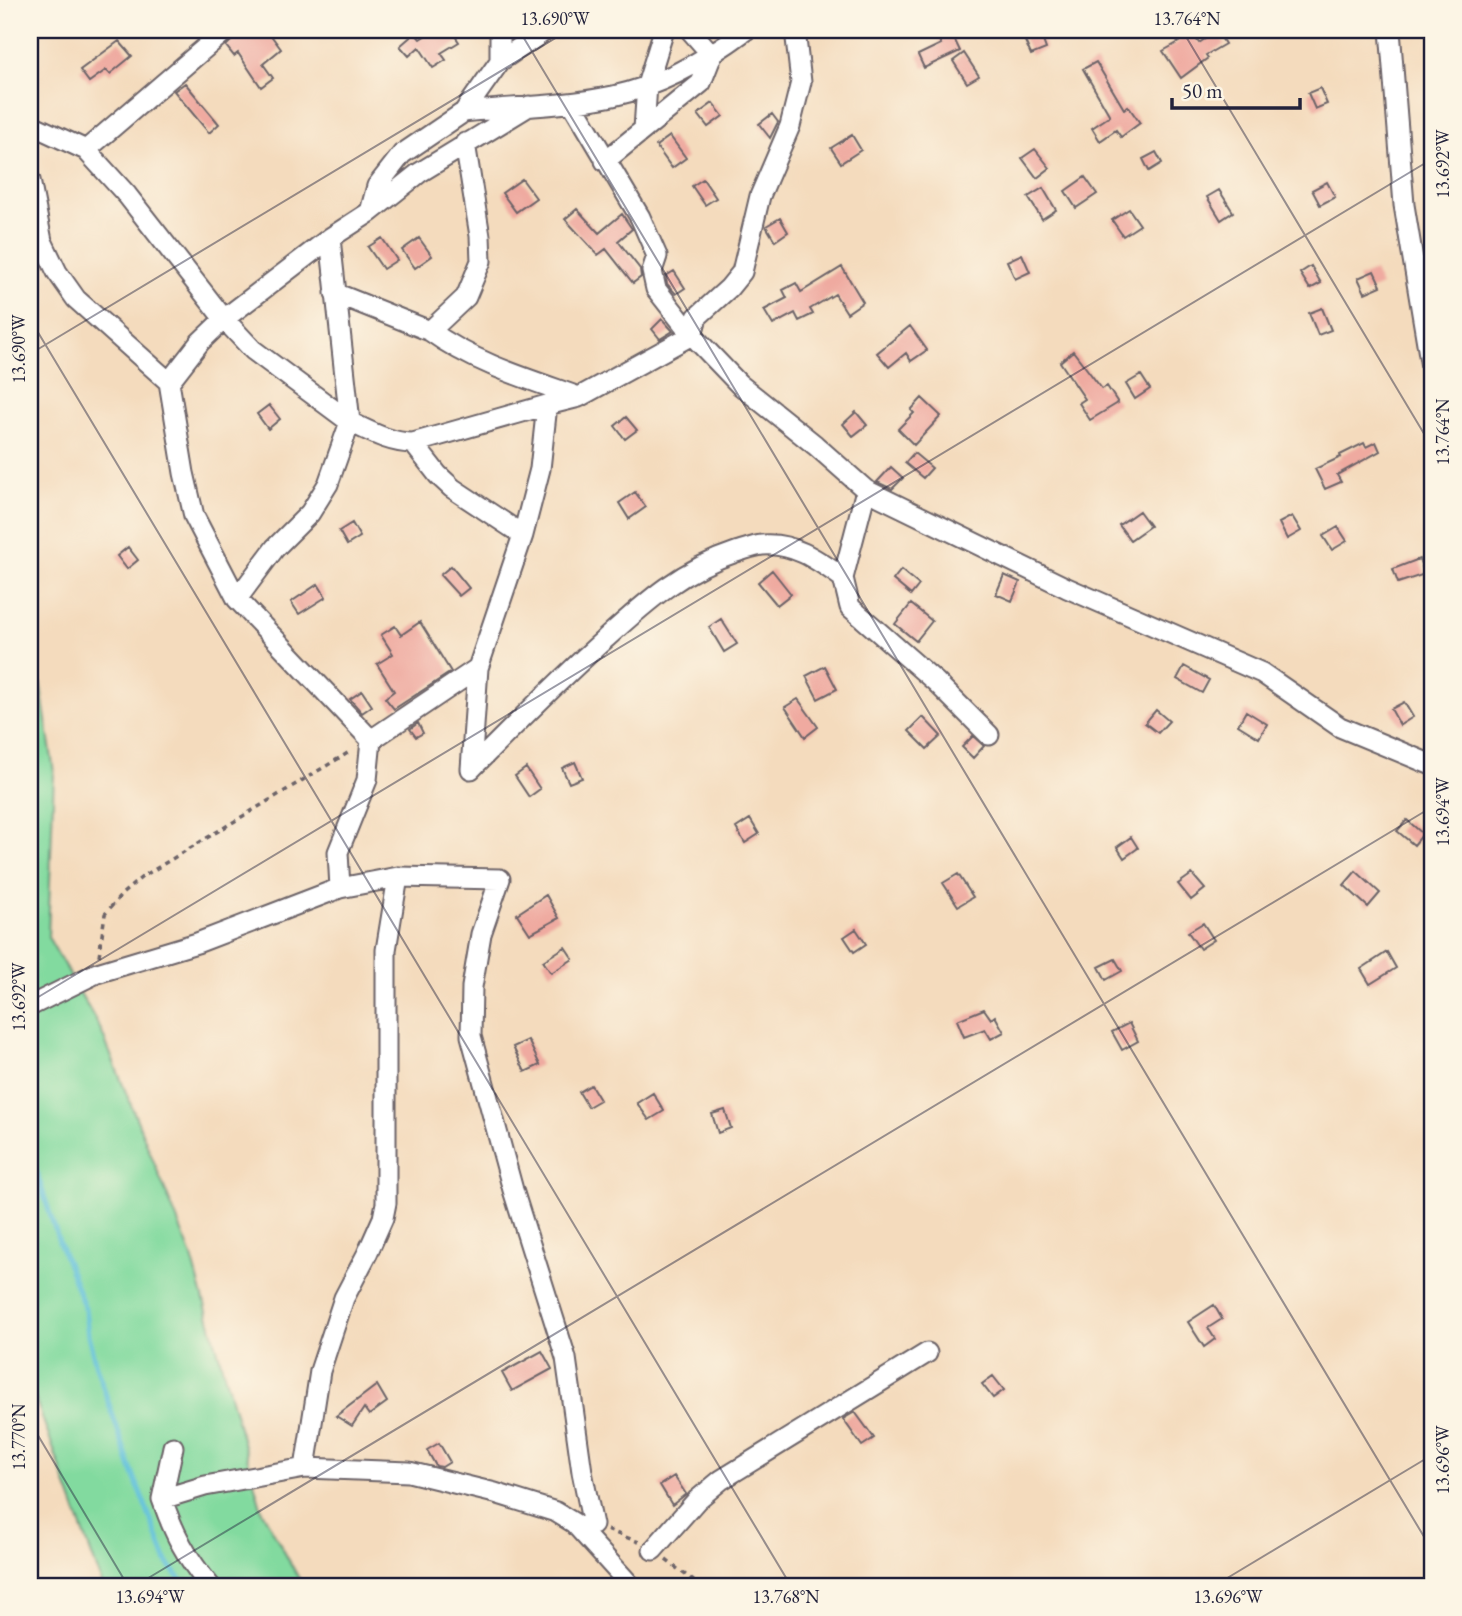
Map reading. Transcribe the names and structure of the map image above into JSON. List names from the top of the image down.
{
  "scale_bar": "50 m",
  "coordinates": [
    "13.690°W",
    "13.764°N",
    "13.692°W",
    "13.694°W",
    "13.770°N",
    "13.696°W",
    "13.768°N"
  ]
}
